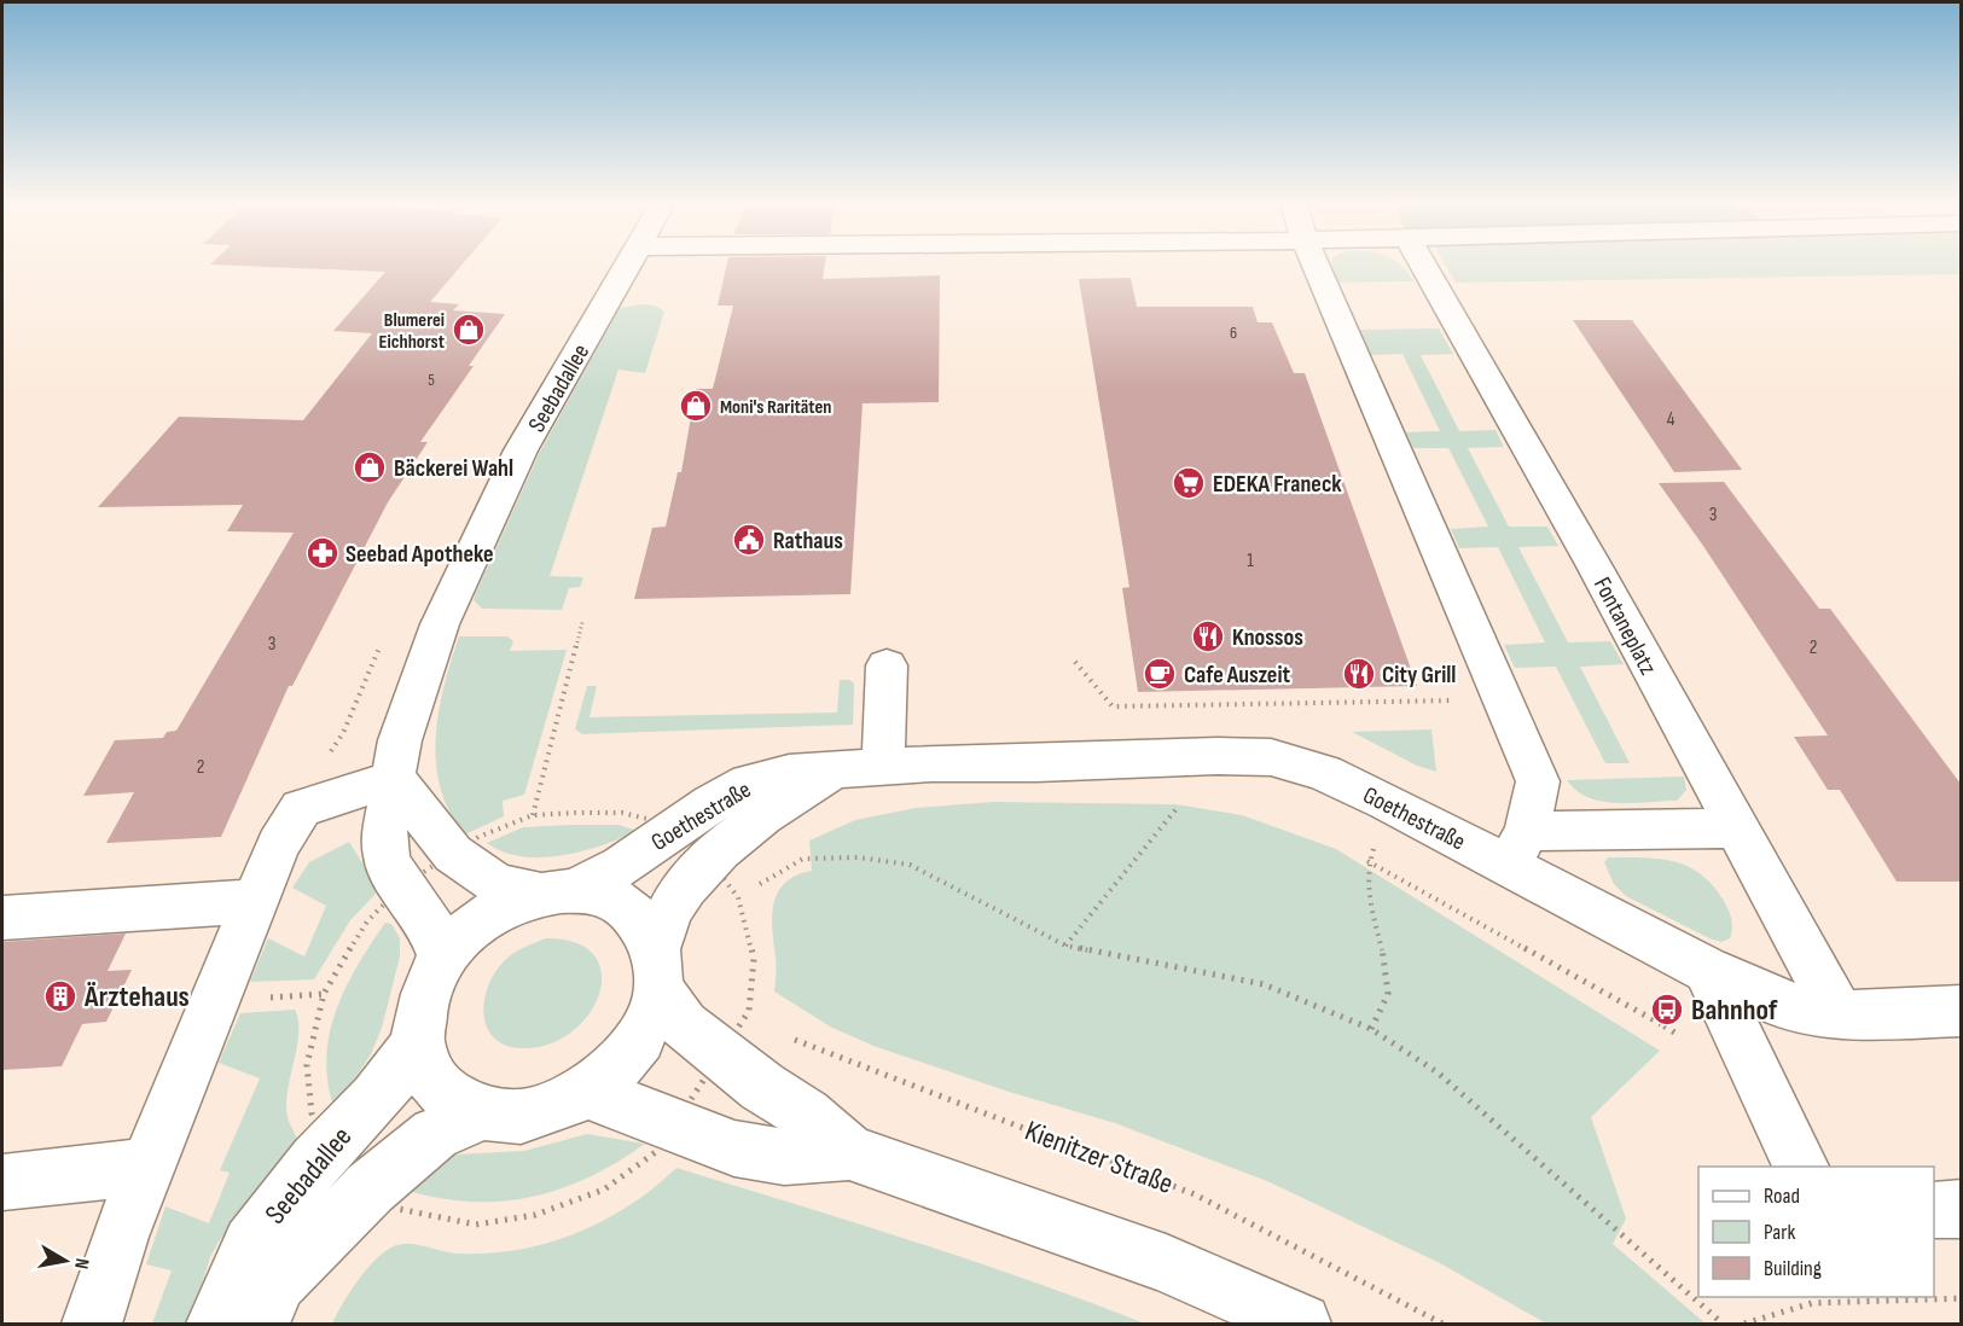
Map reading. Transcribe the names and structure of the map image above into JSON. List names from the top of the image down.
{
  "streets": {
    "street": ["Seebadallee", "Fontaneplatz", "Goethestraße"],
    "path": ["Kienitzer Straße"]
  },
  "crossings": [
    ["Seebadallee", "Goethestraße"],
    ["Fontaneplatz", "Goethestraße"]
  ],
  "places": {
    "shop": ["Blumerei Eichhorst", "Moni's Raritäten", "Bäckerei Wahl"],
    "supermarket": ["EDEKA Franeck"],
    "public building": ["Rathaus"],
    "pharmacy": ["Seebad Apotheke"],
    "restaurant": ["Knossos", "City Grill"],
    "cafe": ["Cafe Auszeit"],
    "building": ["Ärztehaus"],
    "bus stop": ["Bahnhof"]
  },
  "house_numbers": [
    "6",
    "5",
    "4",
    "3",
    "1",
    "3",
    "2",
    "2"
  ],
  "legend": ["Road", "Park", "Building"],
  "north": "right"
}
